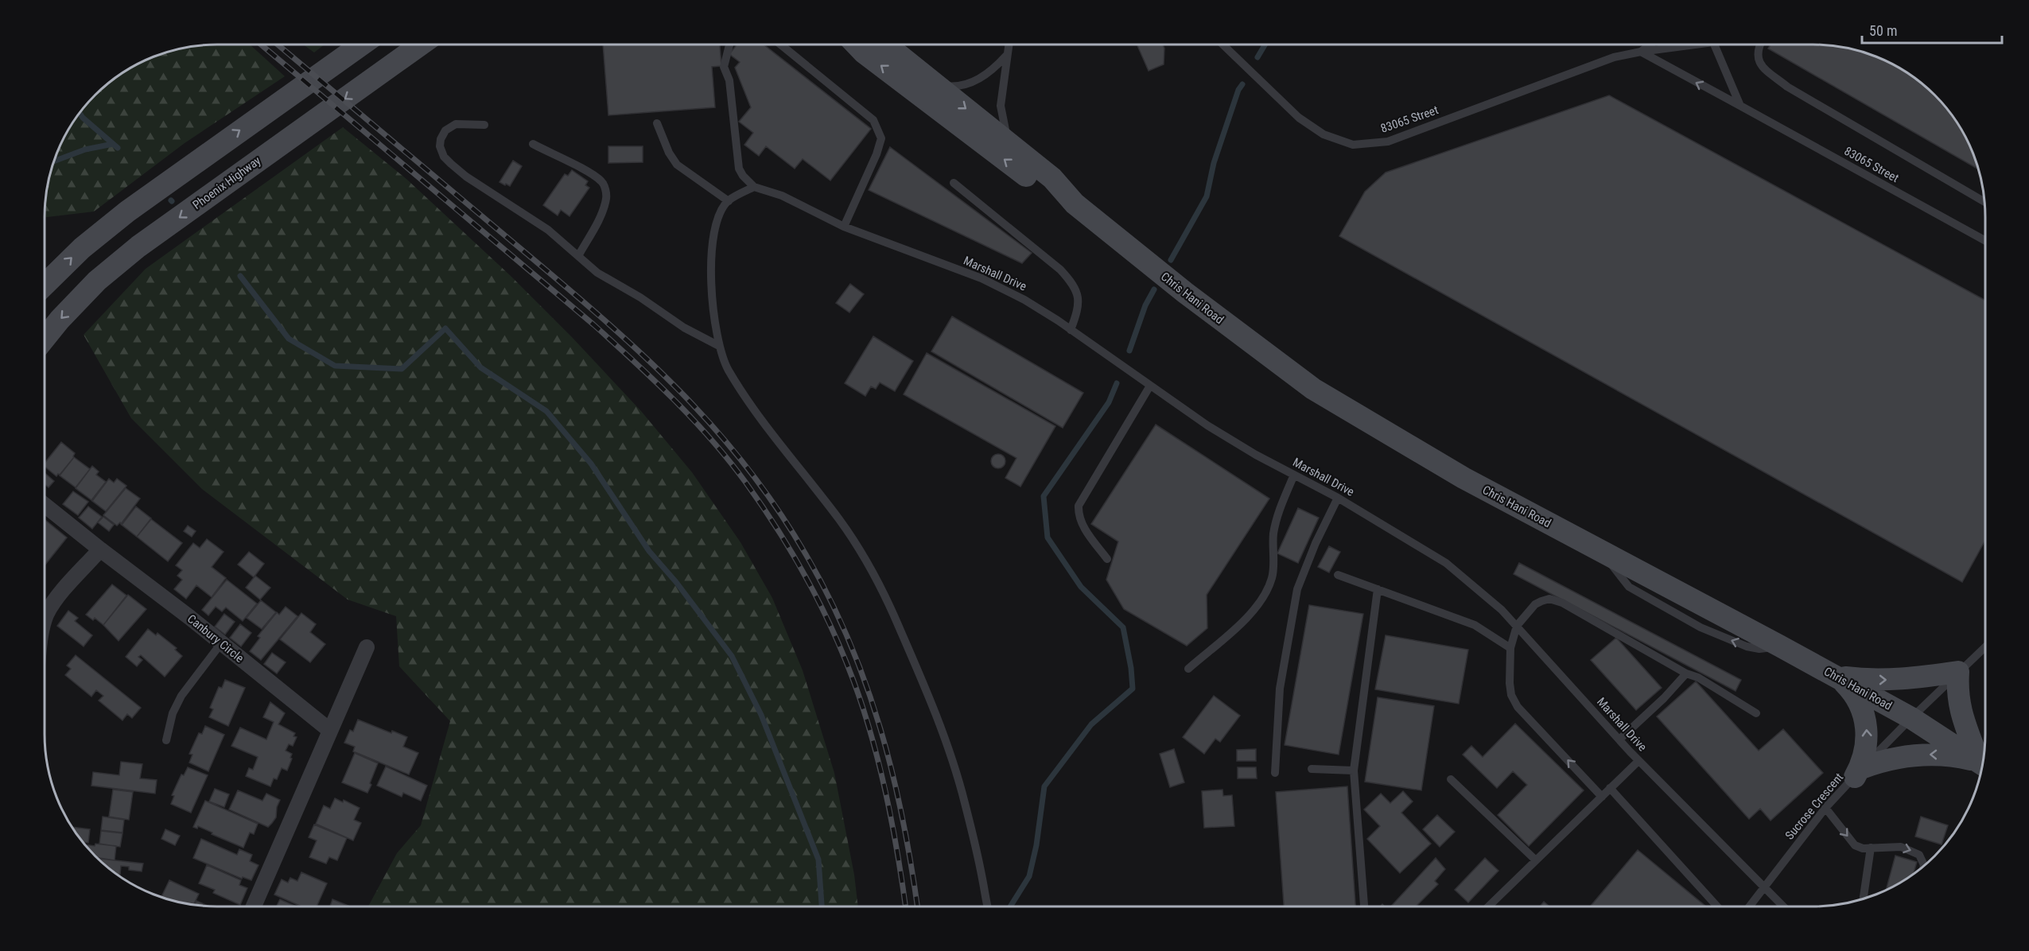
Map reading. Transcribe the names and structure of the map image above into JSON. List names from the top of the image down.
{
  "streets": {
    "main road": ["Phoenix Highway", "Chris Hani Road"],
    "street": ["Canbury Circle"],
    "lane": ["83065 Street", "Marshall Drive", "Sucrose Crescent"]
  },
  "crossings": [
    ["Marshall Drive", "Sucrose Crescent"],
    ["Chris Hani Road", "Sucrose Crescent"]
  ],
  "scale_bar": "50 m"
}
